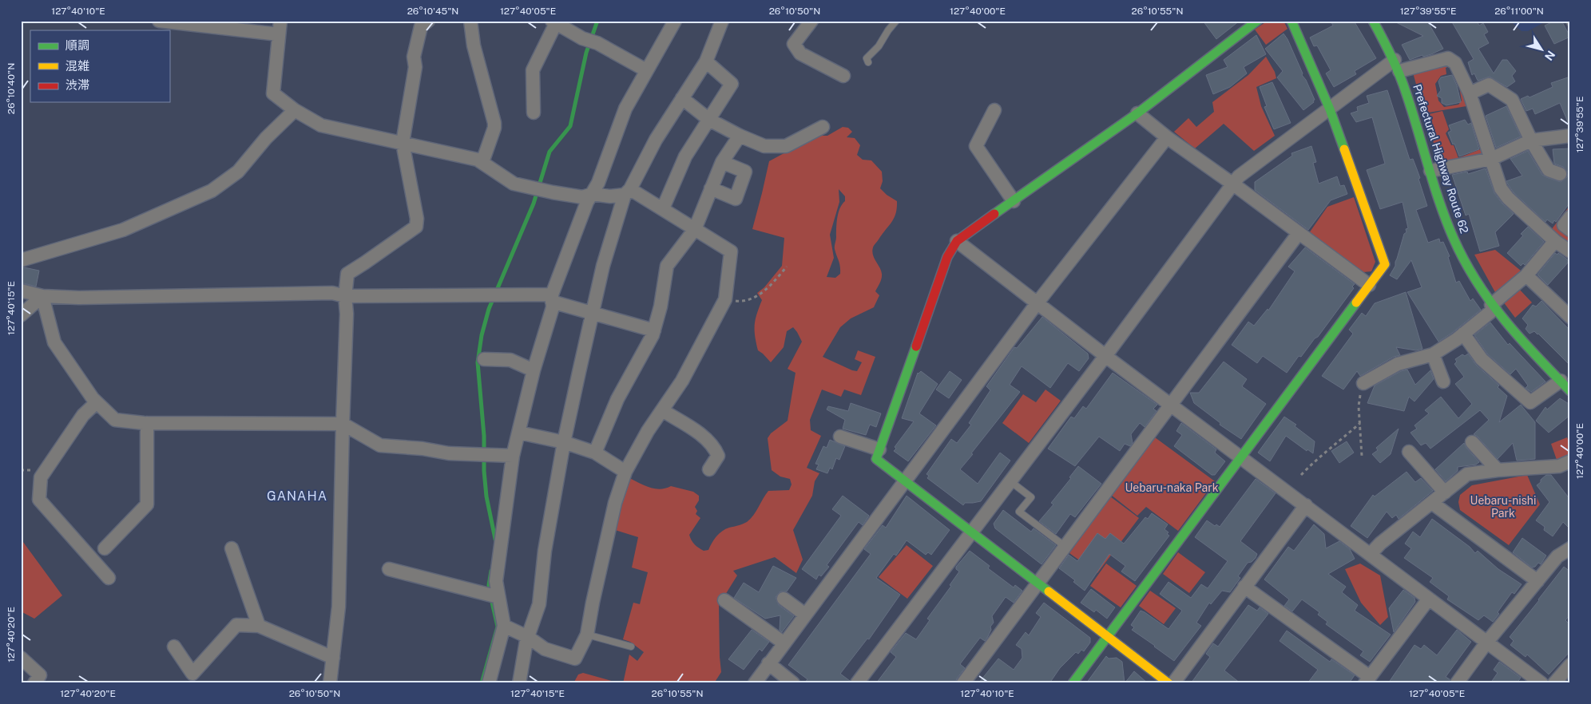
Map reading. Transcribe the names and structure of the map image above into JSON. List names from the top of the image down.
{
  "streets": {
    "street": ["Prefectural Highway Route 62"]
  },
  "districts": ["GANAHA"],
  "parks": ["Uebaru-naka Park", "Uebaru-nishi Park"],
  "legend": ["順調", "混雑", "渋滞"],
  "north": "bottom right",
  "coordinates": [
    "127°40'10\"E",
    "26°10'45\"N",
    "127°40'05\"E",
    "26°10'50\"N",
    "127°40'00\"E",
    "26°10'55\"N",
    "127°39'55\"E",
    "26°11'00\"N",
    "26°10'40\"N",
    "127°40'15\"E",
    "127°40'20\"E"
  ]
}
